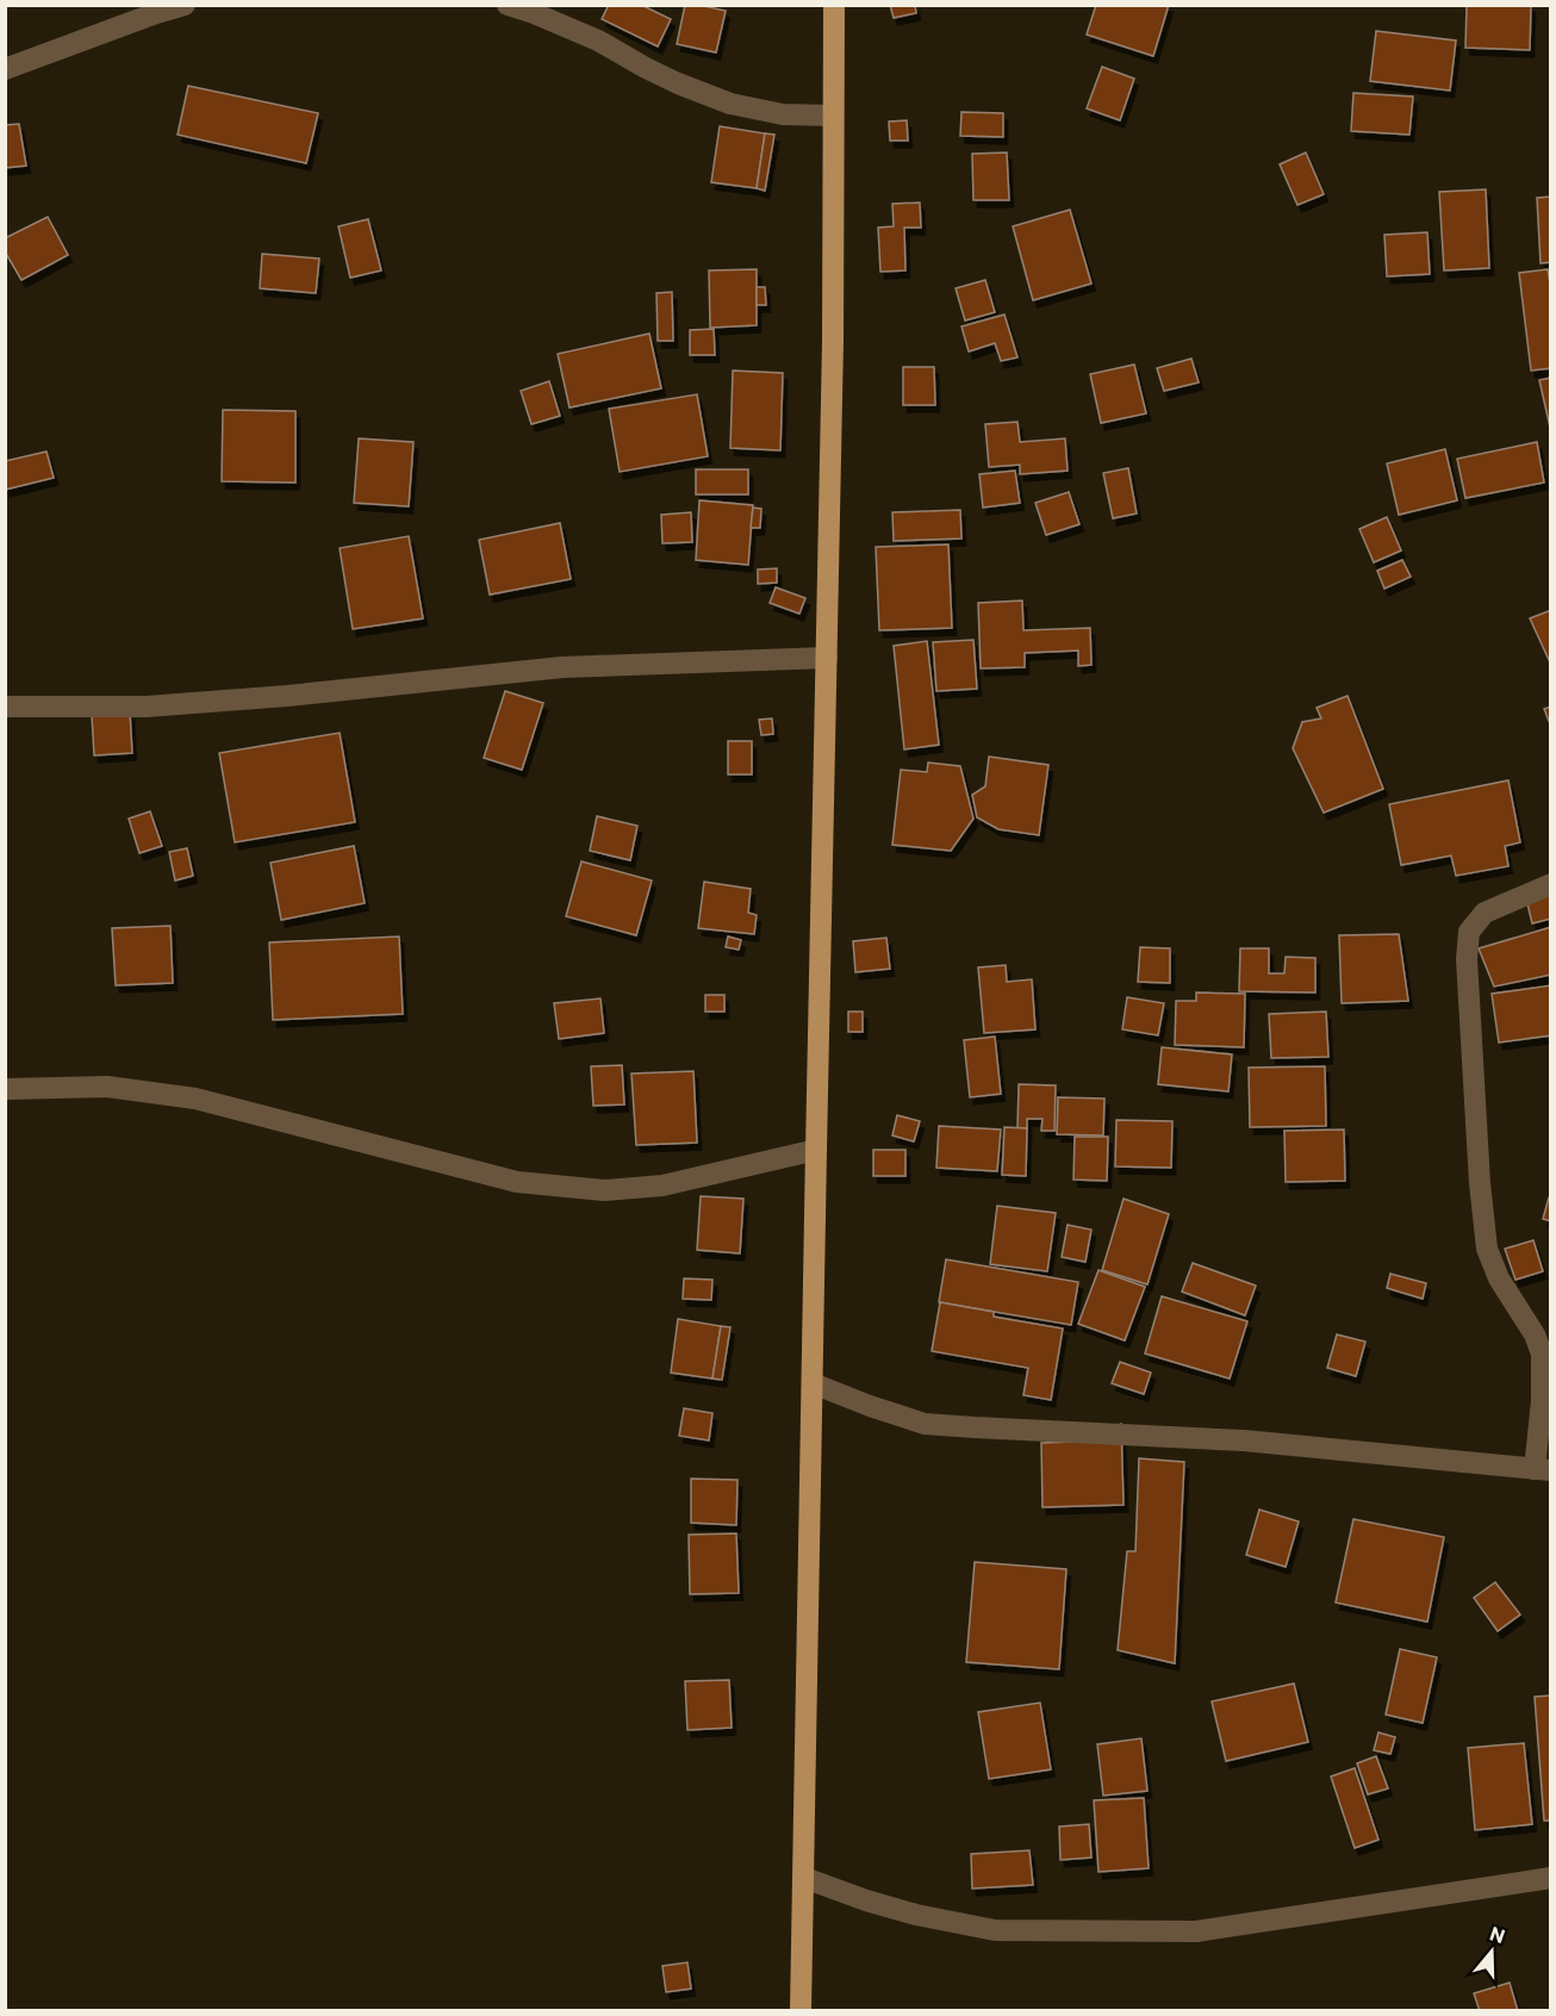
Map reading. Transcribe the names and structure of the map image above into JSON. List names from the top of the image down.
{
  "north": "top"
}
